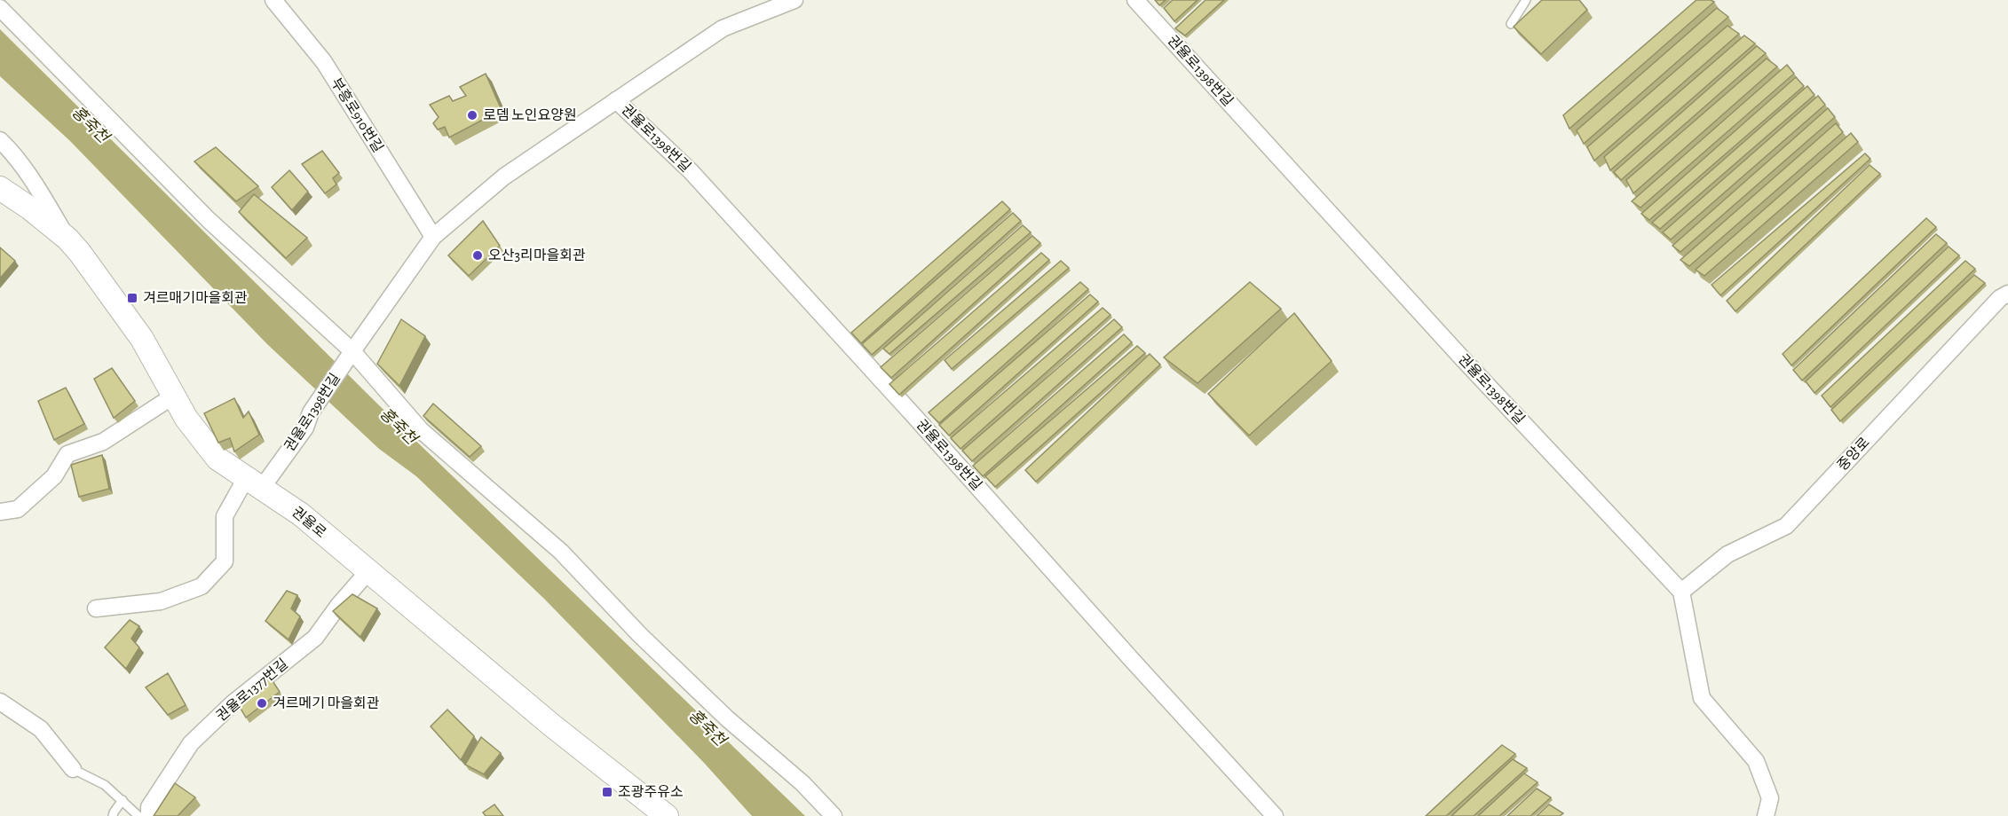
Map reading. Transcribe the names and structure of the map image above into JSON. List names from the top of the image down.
{
  "streets": {
    "main road": ["권율로"],
    "street": [
      "권율로1398번길",
      "부흥로910번길",
      "중앙로",
      "권율로1377번길"
    ]
  },
  "crossings": [
    ["권율로1398번길", "부흥로910번길"],
    ["권율로1398번길", "중앙로"],
    ["권율로1398번길", "권율로"],
    ["권율로", "권율로1377번길"]
  ],
  "water": ["홍죽천"],
  "places": {
    "other": ["로뎀 노인요양원", "오산3리마을회관", "겨르메기 마을회관"],
    "transit": ["겨르매기마을회관", "조광주유소"]
  }
}
